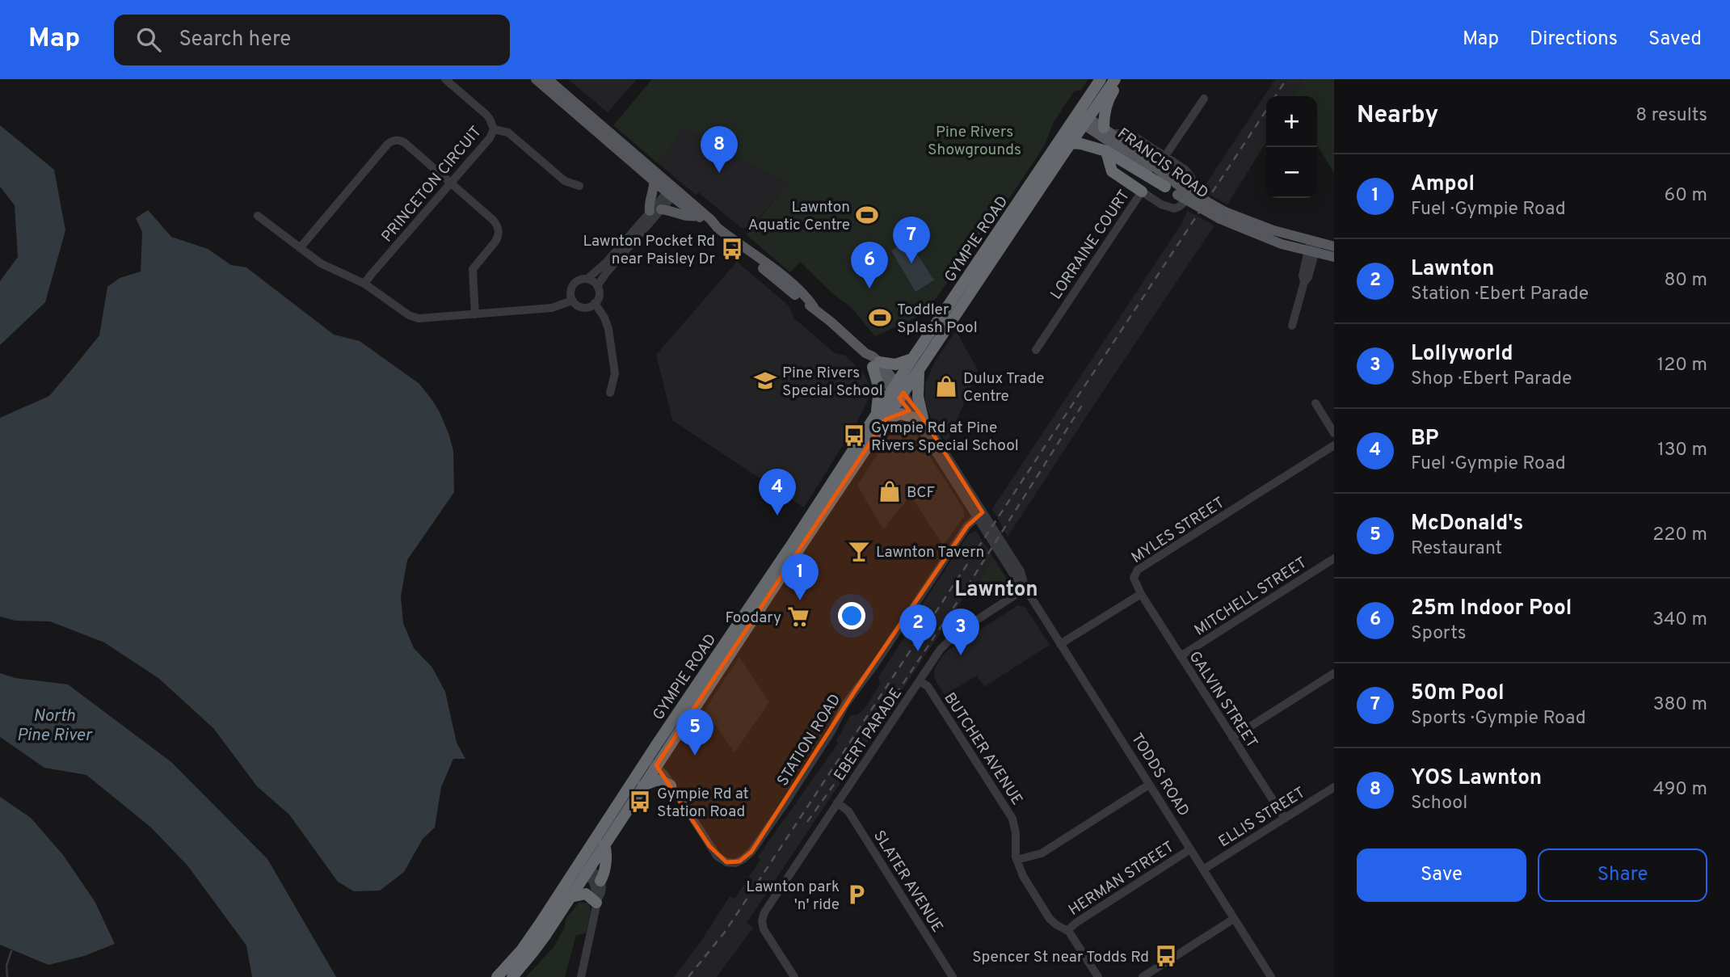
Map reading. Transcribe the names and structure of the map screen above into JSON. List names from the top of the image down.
{
  "streets": {
    "highway": ["GYMPIE ROAD"],
    "main road": ["FRANCIS ROAD"],
    "street": [
      "PRINCETON CIRCUIT",
      "LORRAINE COURT",
      "MYLES STREET",
      "MITCHELL STREET",
      "GALVIN STREET",
      "EBERT PARADE",
      "STATION ROAD",
      "BUTCHER AVENUE",
      "TODDS ROAD",
      "ELLIS STREET",
      "HERMAN STREET",
      "SLATER AVENUE"
    ]
  },
  "crossings": [
    ["FRANCIS ROAD", "GYMPIE ROAD"],
    ["FRANCIS ROAD", "LORRAINE COURT"],
    ["GYMPIE ROAD", "STATION ROAD"],
    ["GYMPIE ROAD", "TODDS ROAD"],
    ["MYLES STREET", "GALVIN STREET"],
    ["MITCHELL STREET", "GALVIN STREET"],
    ["GALVIN STREET", "ELLIS STREET"],
    ["EBERT PARADE", "BUTCHER AVENUE"],
    ["EBERT PARADE", "TODDS ROAD"],
    ["EBERT PARADE", "SLATER AVENUE"],
    ["STATION ROAD", "TODDS ROAD"],
    ["BUTCHER AVENUE", "HERMAN STREET"],
    ["TODDS ROAD", "ELLIS STREET"],
    ["TODDS ROAD", "HERMAN STREET"]
  ],
  "districts": ["Lawnton"],
  "water": ["North Pine River"],
  "parks": ["Pine Rivers Showgrounds"],
  "places": {
    "sports": ["Lawnton Aquatic Centre", "Toddler Splash Pool"],
    "bus stop": [
      "Lawnton Pocket Rd near Paisley Dr",
      "Gympie Rd at Pine Rivers Special School",
      "Gympie Rd at Station Road",
      "Spencer St near Todds Rd"
    ],
    "school or university": ["Pine Rivers Special School"],
    "shop": ["Dulux Trade Centre", "BCF"],
    "bar": ["Lawnton Tavern"],
    "supermarket": ["Foodary"],
    "parking": ["Lawnton park 'n' ride"]
  },
  "page": {
    "header": "Map",
    "search": "Search here",
    "nav": ["Map", "Directions", "Saved"],
    "heading": ["Nearby", "8 results"],
    "map_buttons": ["+", "−"],
    "pins": [
      "8",
      "7",
      "6",
      "4",
      "1",
      "2",
      "3",
      "5"
    ],
    "list": [
      {
        "mark": "1",
        "name": "Ampol",
        "note": "Fuel · Gympie Road",
        "value": "60 m"
      },
      {
        "mark": "2",
        "name": "Lawnton",
        "note": "Station · Ebert Parade",
        "value": "80 m"
      },
      {
        "mark": "3",
        "name": "Lollyworld",
        "note": "Shop · Ebert Parade",
        "value": "120 m"
      },
      {
        "mark": "4",
        "name": "BP",
        "note": "Fuel · Gympie Road",
        "value": "130 m"
      },
      {
        "mark": "5",
        "name": "McDonald's",
        "note": "Restaurant",
        "value": "220 m"
      },
      {
        "mark": "6",
        "name": "25m Indoor Pool",
        "note": "Sports",
        "value": "340 m"
      },
      {
        "mark": "7",
        "name": "50m Pool",
        "note": "Sports · Gympie Road",
        "value": "380 m"
      },
      {
        "mark": "8",
        "name": "YOS Lawnton",
        "note": "School",
        "value": "490 m"
      }
    ],
    "buttons": ["Save", "Share"]
  }
}
